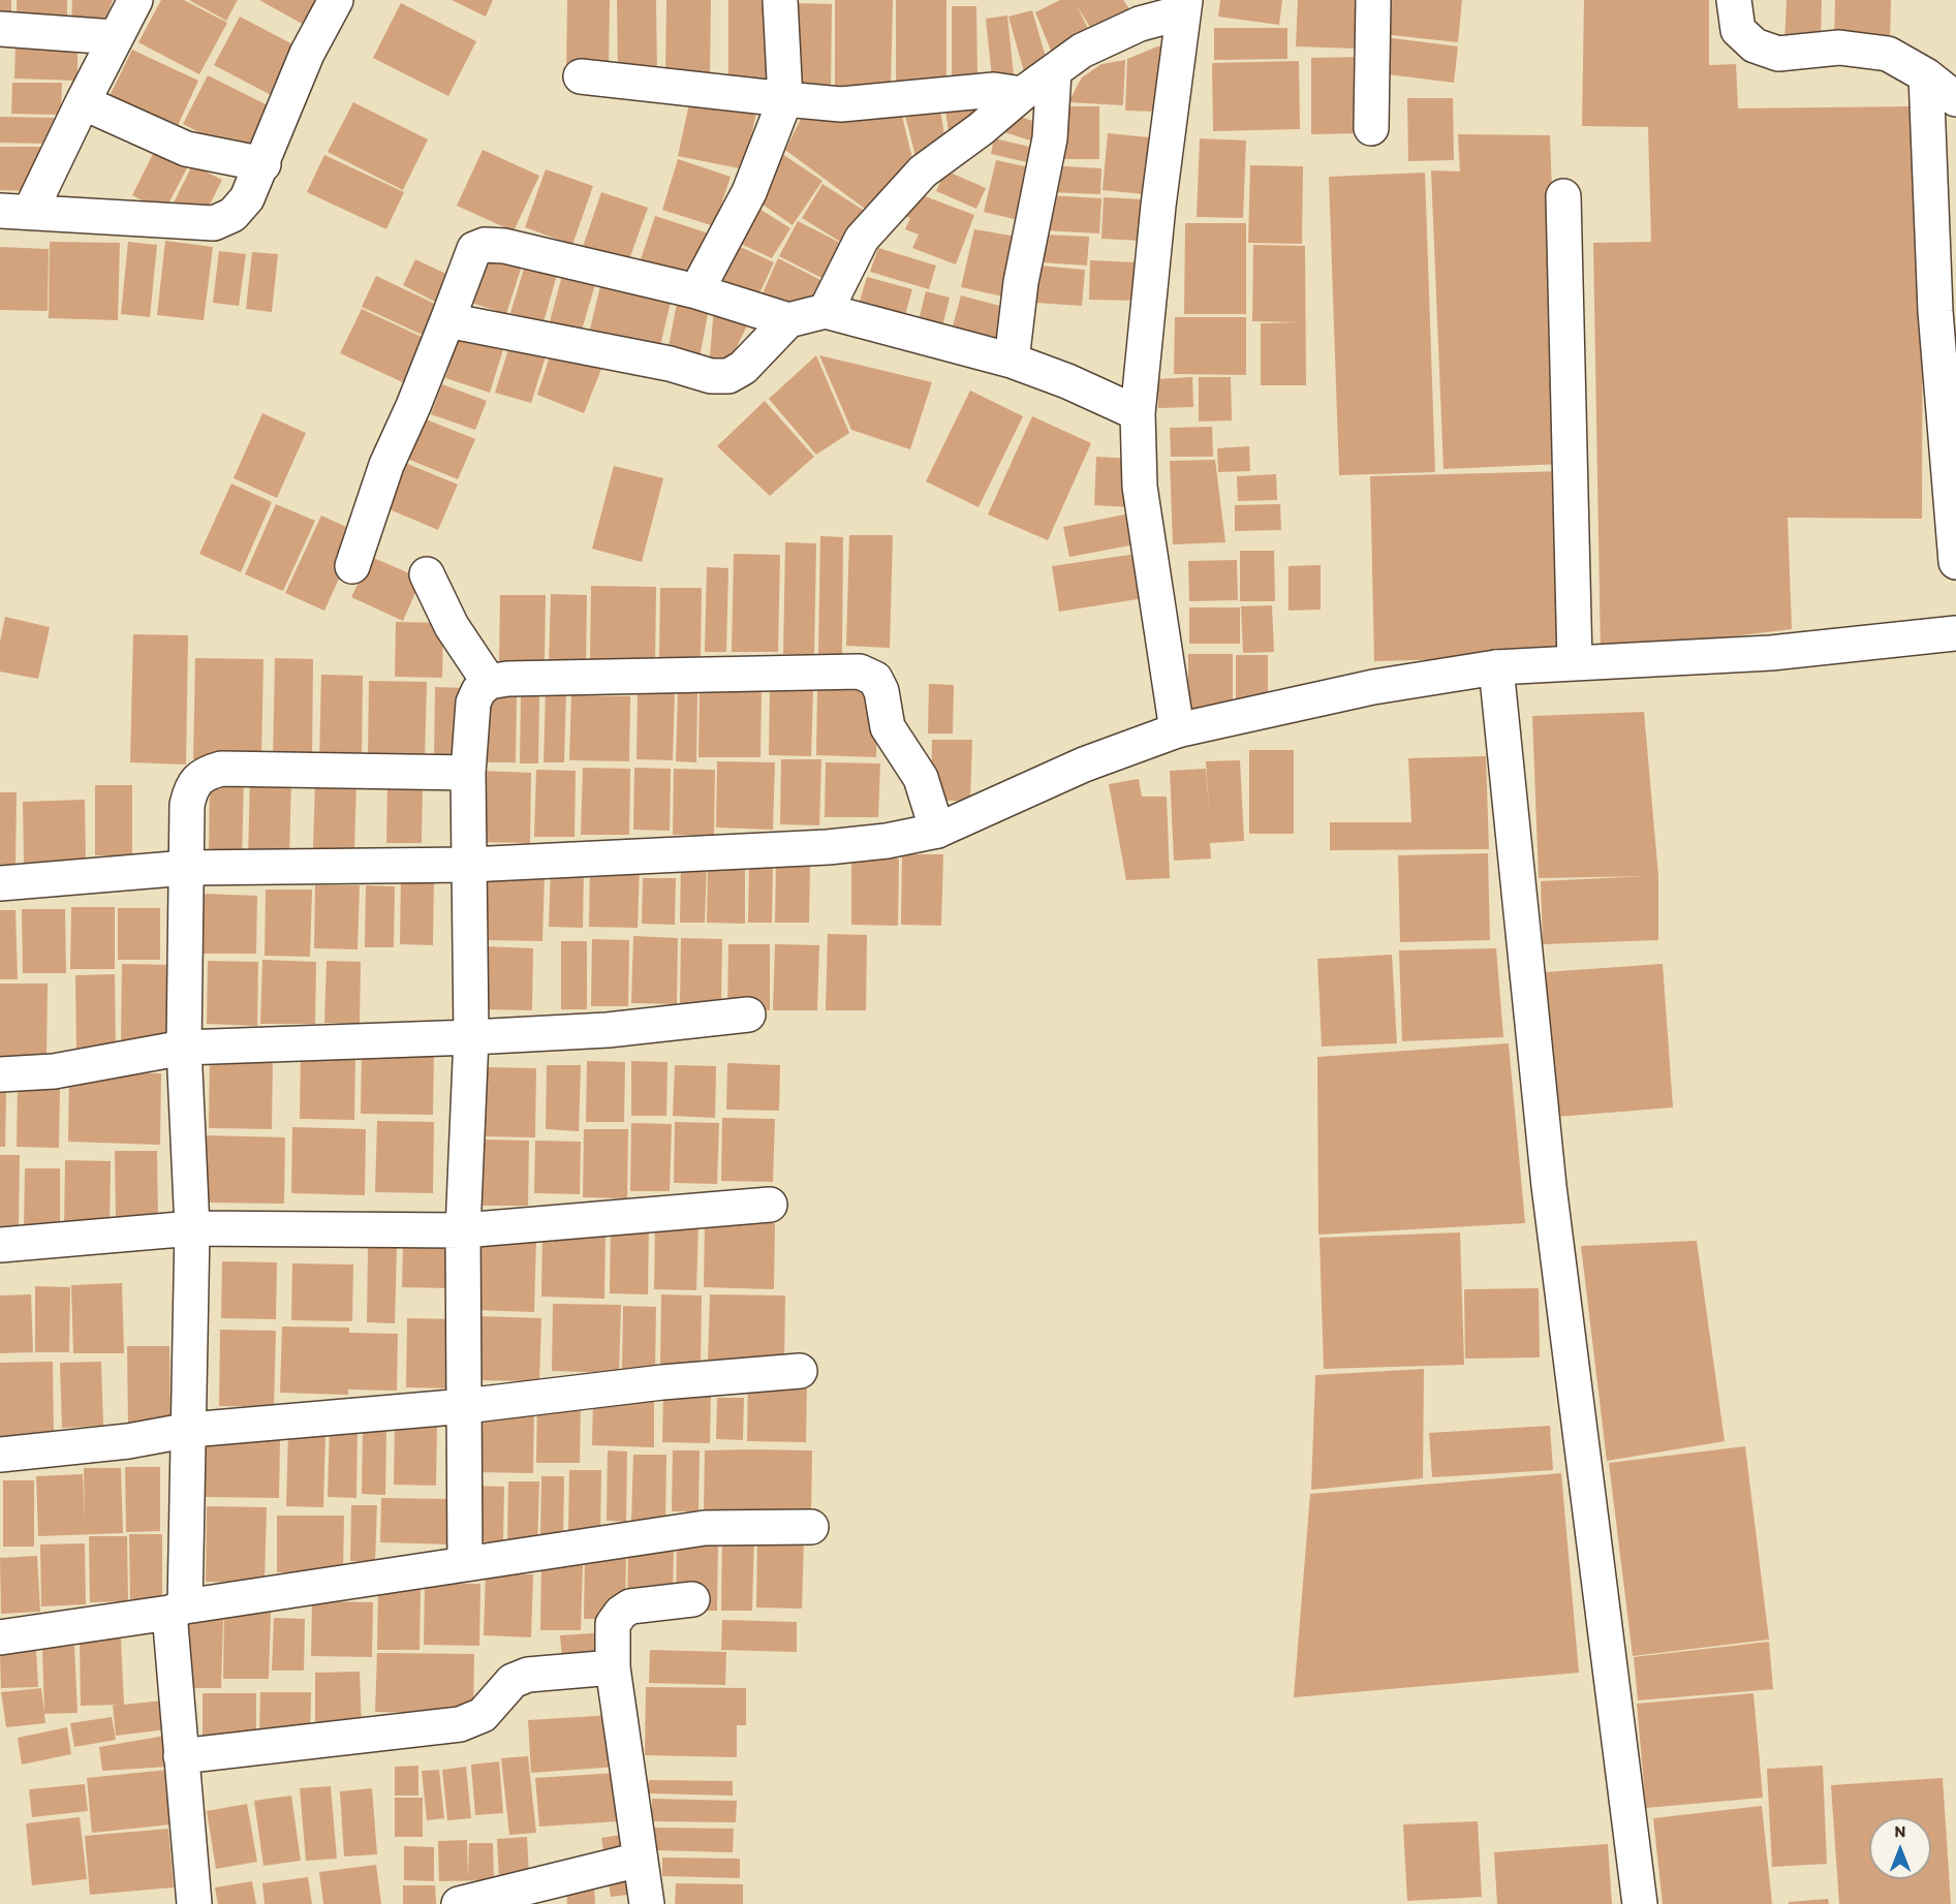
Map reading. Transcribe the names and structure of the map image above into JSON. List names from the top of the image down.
{
  "north": "top"
}
